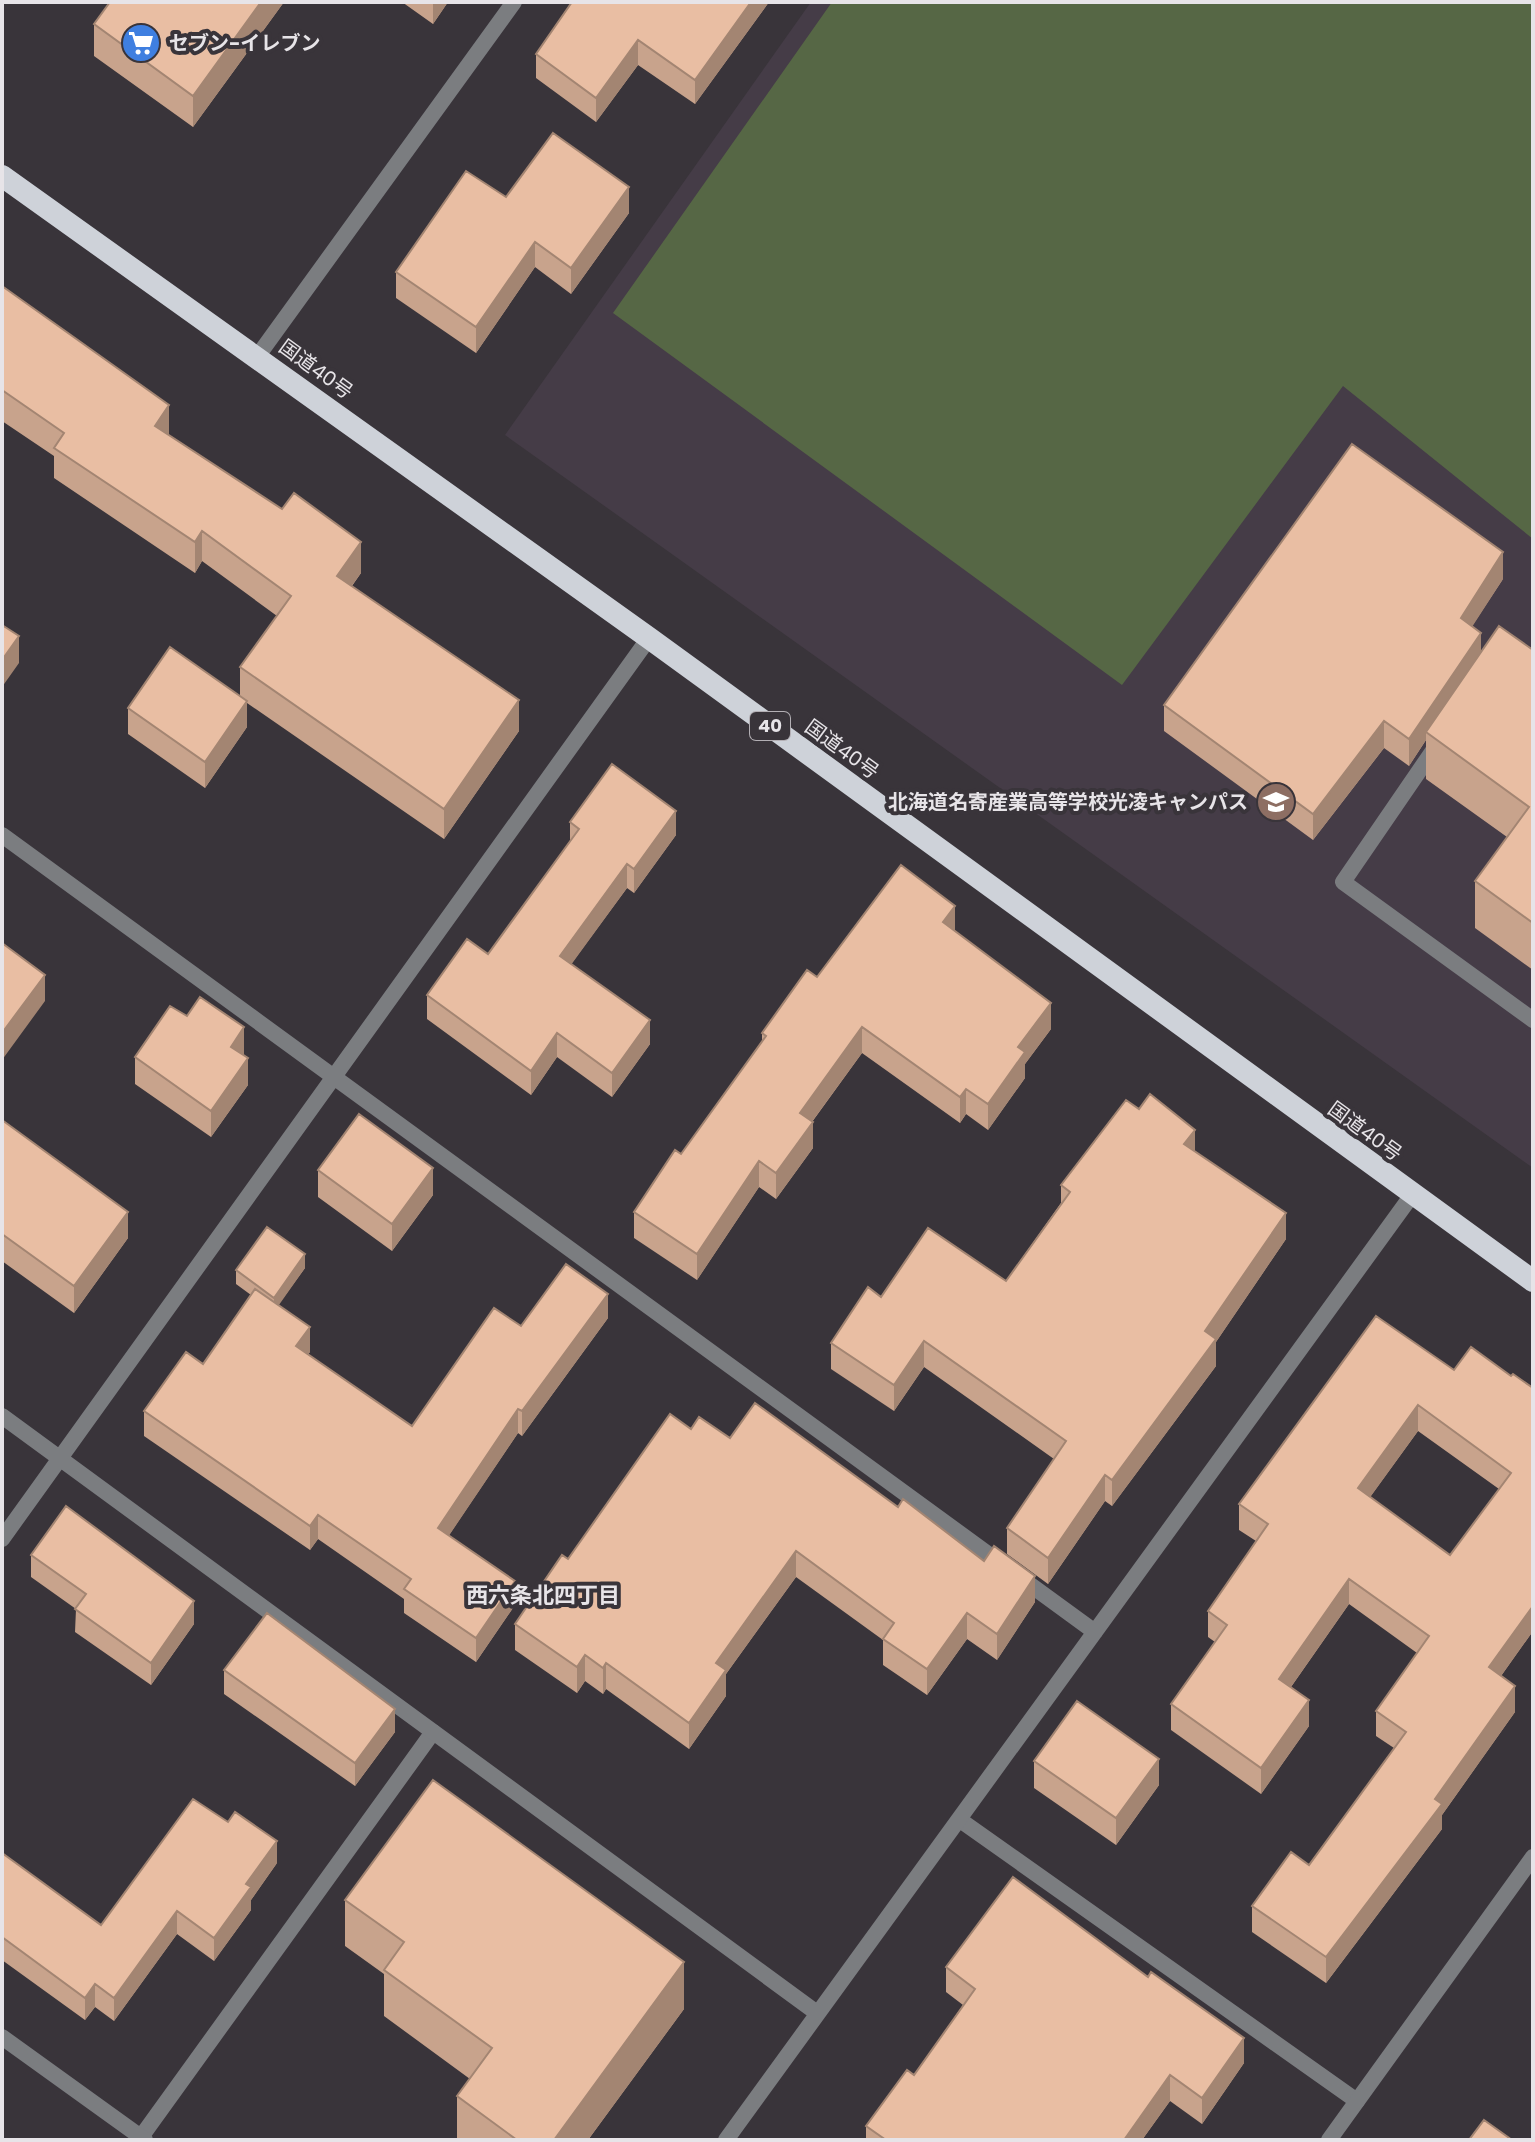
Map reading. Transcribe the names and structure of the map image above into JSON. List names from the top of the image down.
{
  "streets": {
    "highway": ["国道40号", "40"]
  },
  "districts": ["西六条北四丁目"],
  "places": {
    "supermarket": ["セブン-イレブン"],
    "school or university": ["北海道名寄産業高等学校光凌キャンパス"]
  }
}
